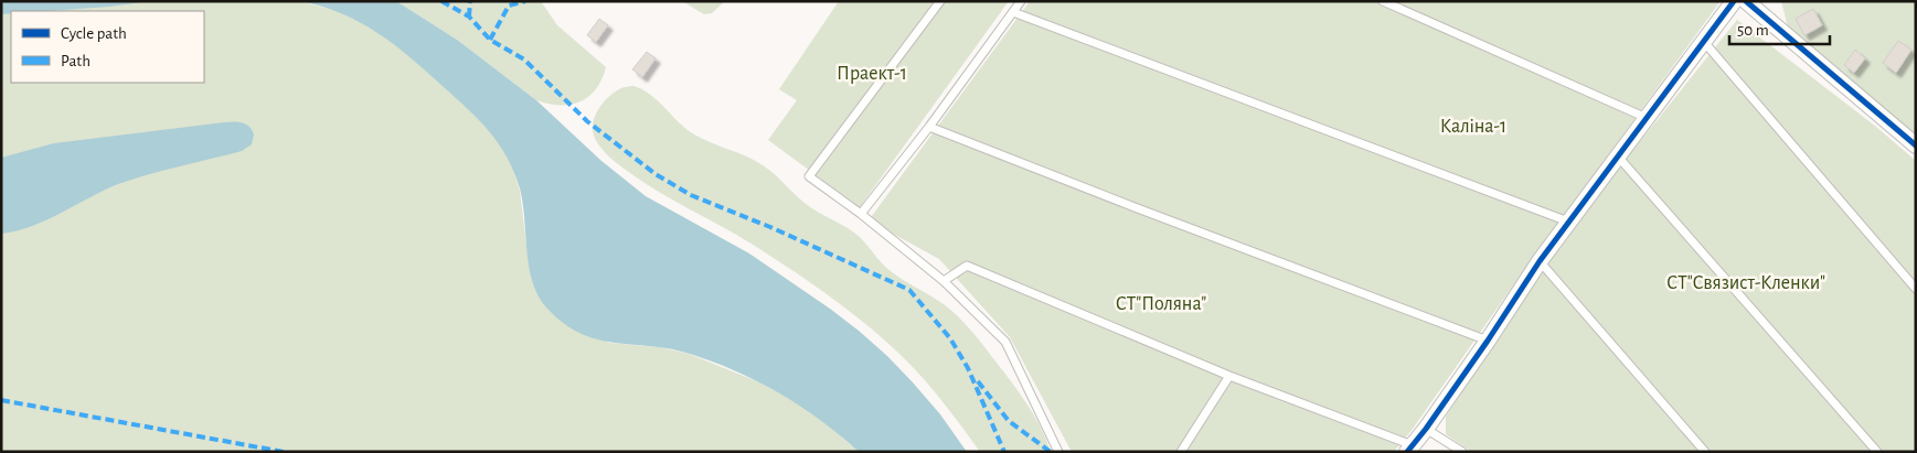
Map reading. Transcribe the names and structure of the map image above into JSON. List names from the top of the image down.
{
  "parks": [
    "Праект-1",
    "Каліна-1",
    "СТ\"Связист-Кленки\"",
    "СТ\"Поляна\""
  ],
  "legend": ["Cycle path", "Path"],
  "scale_bar": "50 m"
}
